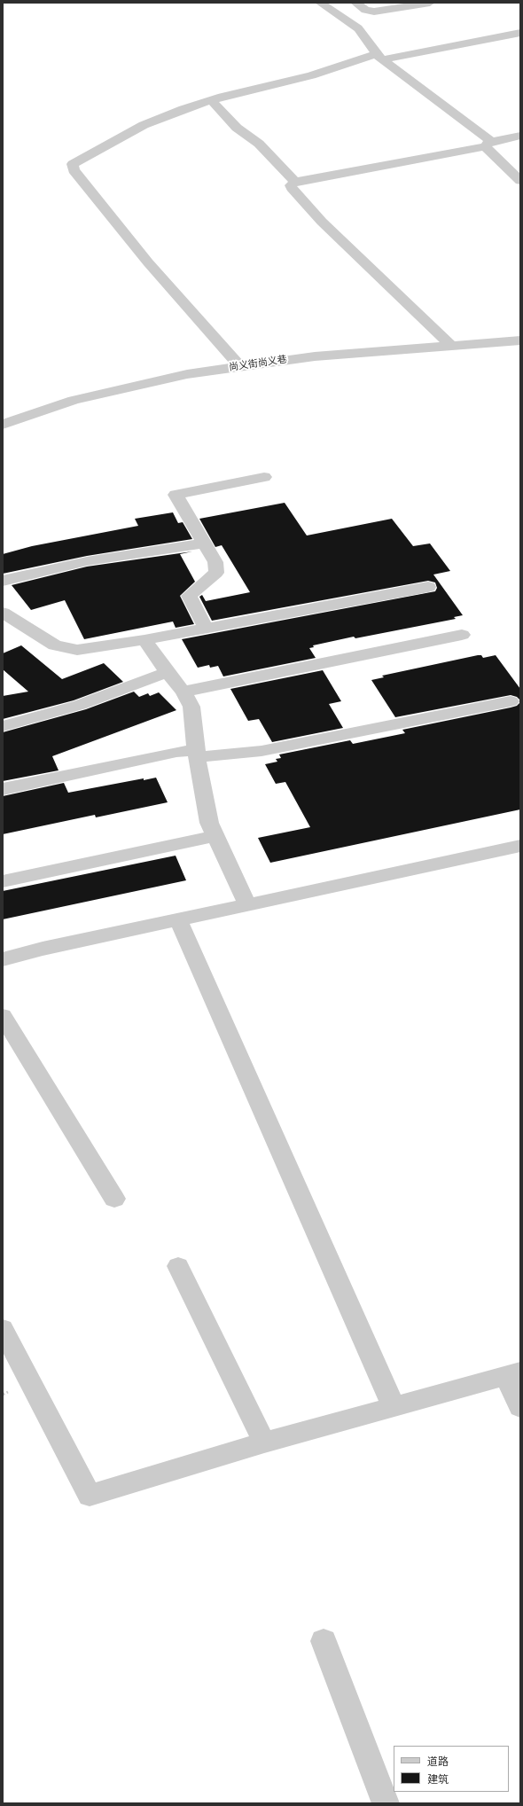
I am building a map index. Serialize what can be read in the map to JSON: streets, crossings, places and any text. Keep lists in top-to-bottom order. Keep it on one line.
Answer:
{"streets":{"street":["尚义街尚义巷"]},"legend":["道路","建筑"]}
